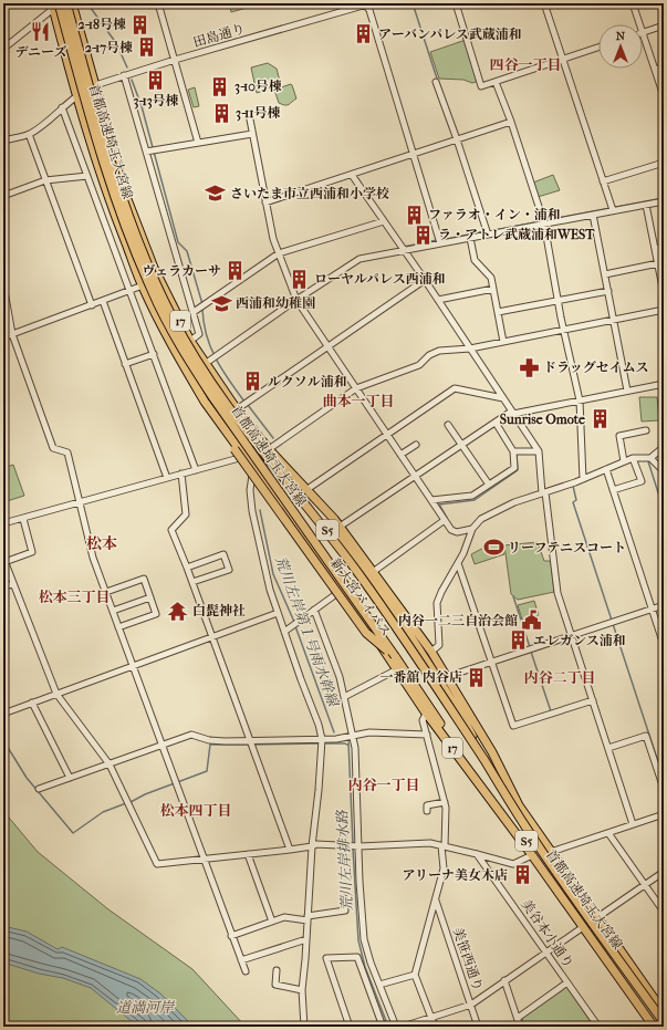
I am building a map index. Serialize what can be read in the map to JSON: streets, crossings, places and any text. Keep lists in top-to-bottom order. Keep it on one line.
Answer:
{"streets":{"highway":["首都高速埼玉大宮線","17","S5","新大宮バイパス"],"street":["田島通り","美谷本小通り","美笹西通り"]},"crossings":[["田島通り","新大宮バイパス"],["首都高速埼玉大宮線","17"],["首都高速埼玉大宮線","S5"],["首都高速埼玉大宮線","新大宮バイパス"],["17","新大宮バイパス"],["S5","新大宮バイパス"]],"districts":["四谷一丁目","曲本一丁目","松本","松本三丁目","内谷二丁目","内谷一丁目","松本四丁目"],"water":["荒川左岸第１号雨水幹線","荒川左岸排水路","道満河岸"],"places":{"building":["2-18号棟","アーバンパレス武蔵浦和","2-17号棟","3-13号棟","3-10号棟","3-11号棟","ファラオ・イン・浦和","ラ・アトレ武蔵浦和WEST","ヴェラカーサ","ローヤルパレス西浦和","ルクソル浦和","Sunrise Omote","エレガンス浦和","一番舘 内谷店","アリーナ美女木店"],"restaurant":["デニーズ"],"school or university":["さいたま市立西浦和小学校","西浦和幼稚園"],"pharmacy":["ドラッグセイムス"],"sports":["リーフテニスコート"],"temple":["白髭神社"],"public building":["内谷一二三自治会館"]},"north":"top"}
